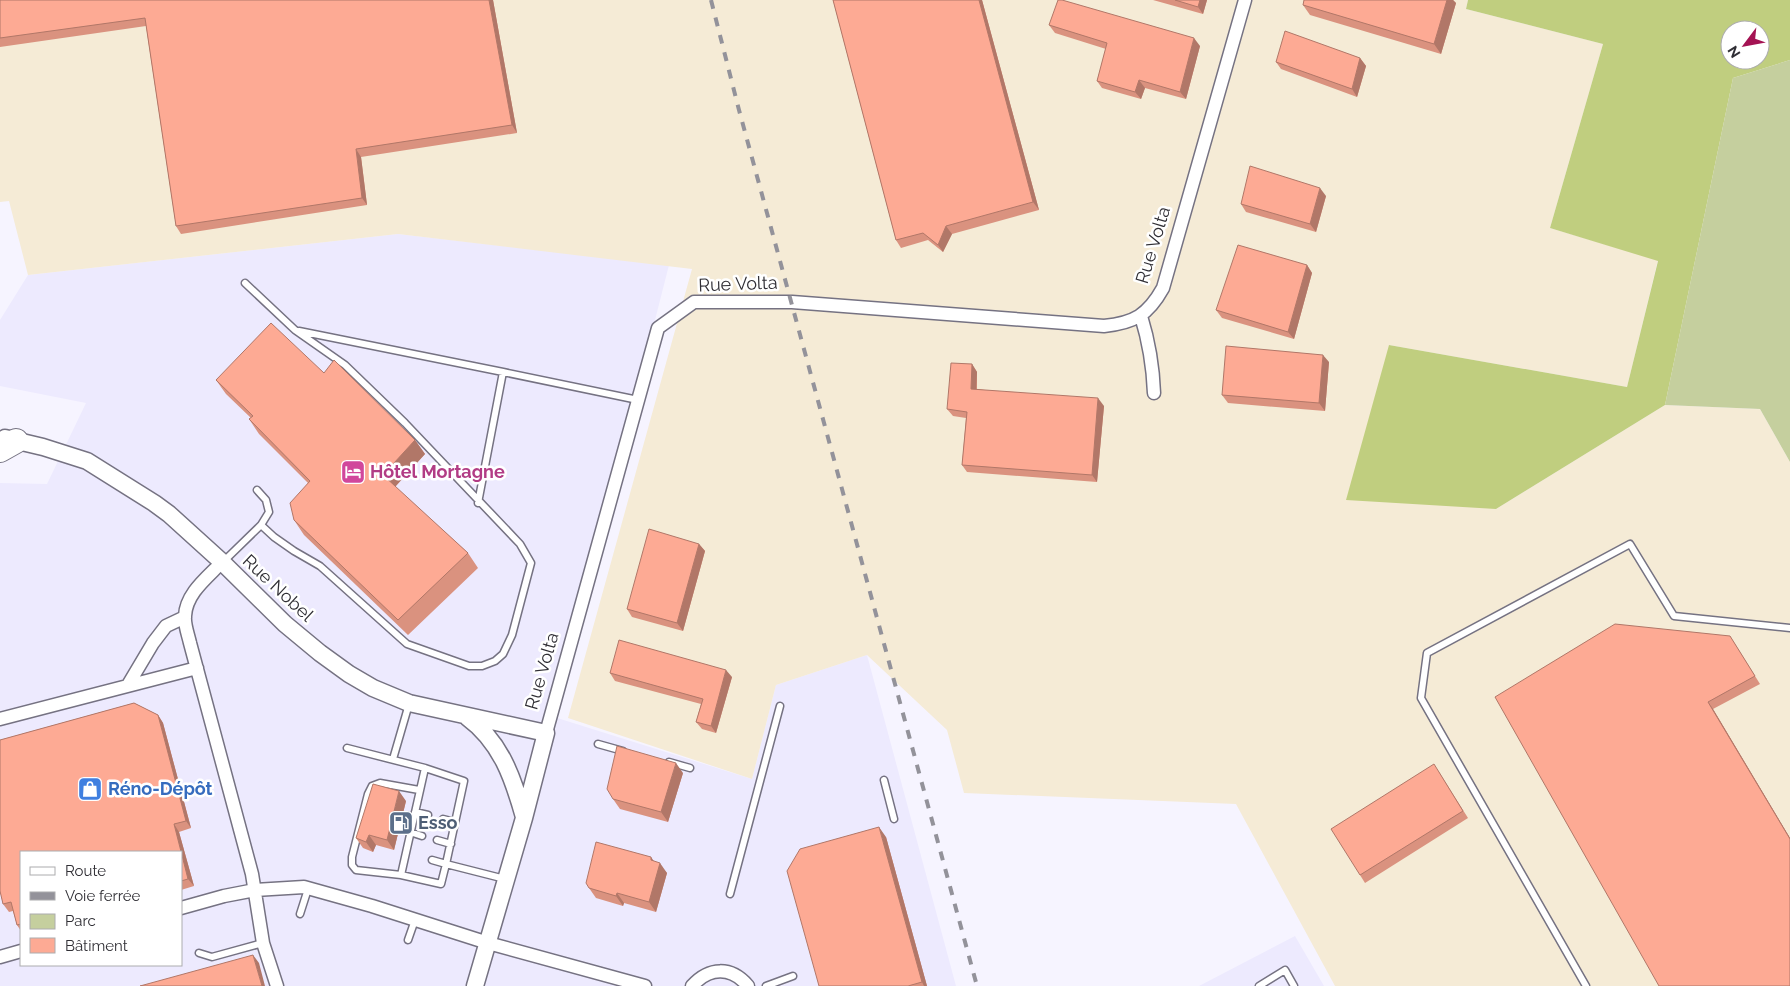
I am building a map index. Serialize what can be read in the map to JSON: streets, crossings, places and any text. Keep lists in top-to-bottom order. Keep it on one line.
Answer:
{"streets":{"street":["Rue Volta","Rue Nobel"]},"crossings":[["Rue Volta","Rue Nobel"]],"places":{"hotel":["Hôtel Mortagne"],"shop":["Réno-Dépôt"],"fuel station":["Esso"]},"legend":["Route","Voie ferrée","Parc","Bâtiment"],"north":"bottom left"}
